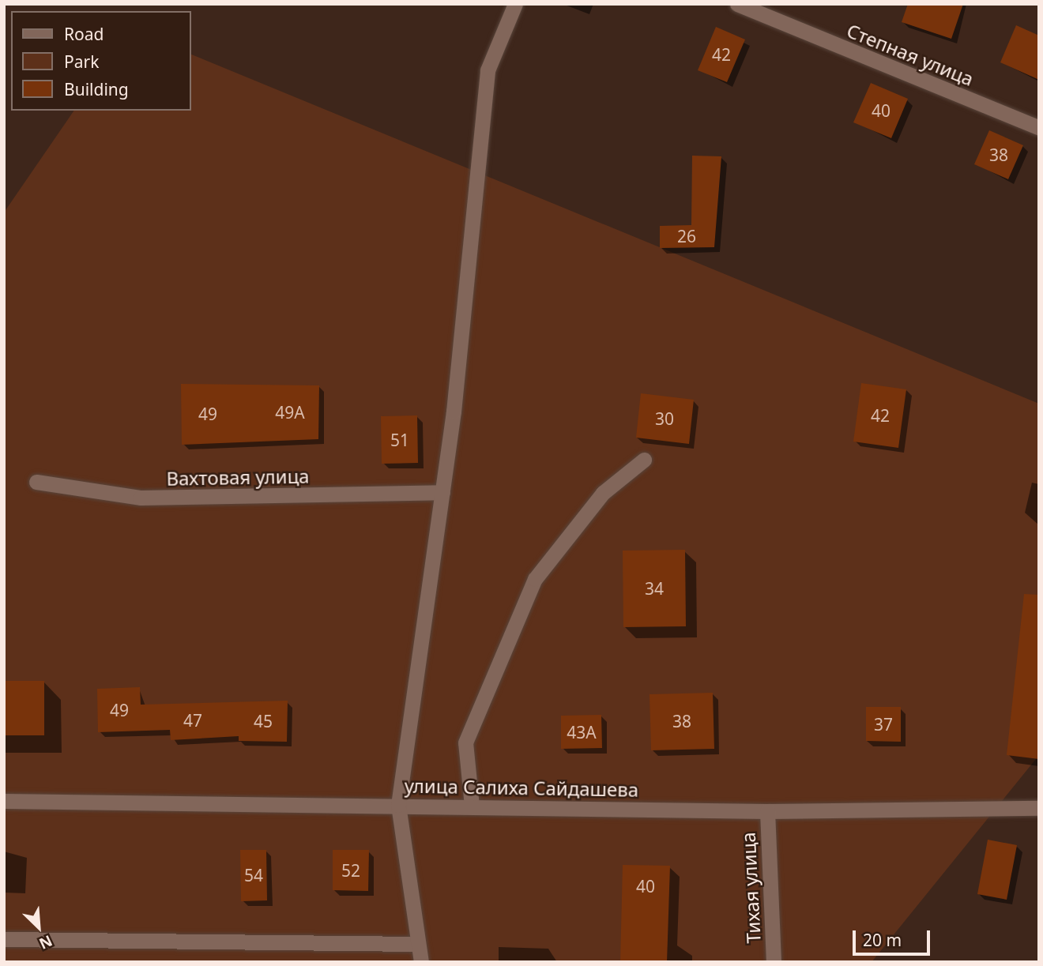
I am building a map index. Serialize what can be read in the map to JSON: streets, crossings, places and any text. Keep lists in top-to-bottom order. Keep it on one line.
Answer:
{"streets":{"street":["Степная улица","Вахтовая улица","улица Салиха Сайдашева","Тихая улица"]},"crossings":[["улица Салиха Сайдашева","Тихая улица"]],"house_numbers":["42","40","38","26","49А","49","42","30","51","34","49","47","45","38","37","43А","52","54","40"],"legend":["Road","Park","Building"],"scale_bar":"20 m","north":"bottom right"}
